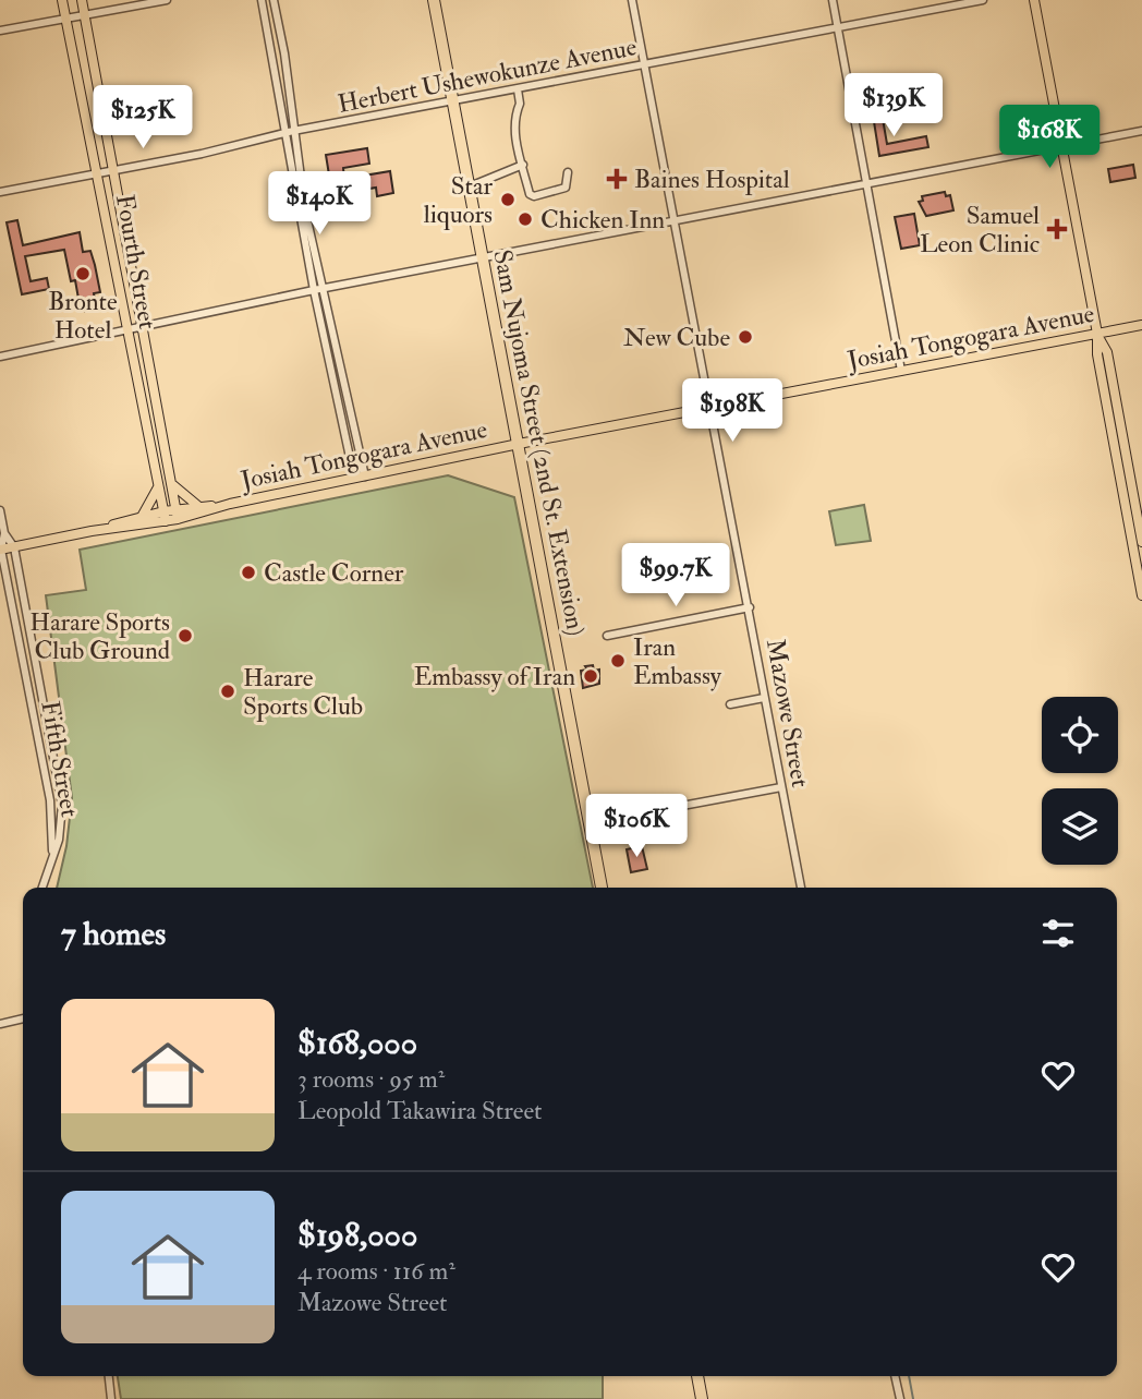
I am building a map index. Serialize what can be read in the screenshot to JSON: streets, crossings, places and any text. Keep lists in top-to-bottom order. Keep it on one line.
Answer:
{"streets":{"highway":["Sam Nujoma Street (2nd St. Extension)"],"main road":["Fourth Street","Josiah Tongogara Avenue"],"street":["Herbert Ushewokunze Avenue","Mazowe Street","Fifth Street"]},"crossings":[["Herbert Ushewokunze Avenue","Fourth Street"],["Herbert Ushewokunze Avenue","Sam Nujoma Street (2nd St. Extension)"],["Herbert Ushewokunze Avenue","Mazowe Street"],["Josiah Tongogara Avenue","Sam Nujoma Street (2nd St. Extension)"],["Josiah Tongogara Avenue","Mazowe Street"]],"places":{"health":["Baines Hospital","Samuel Leon Clinic"],"other":["Star liquors","Chicken Inn","Bronte Hotel","New Cube","Castle Corner","Harare Sports Club Ground","Iran Embassy","Embassy of Iran","Harare Sports Club"]},"page":{"price":["$139K","$125K","$168K","$140K","$198K","$99.7K","$106K"],"heading":"7 homes","list":[{"name":"$168,000","note":"3 rooms · 95 m² · Leopold Takawira Street"},{"name":"$198,000","note":"4 rooms · 116 m² · Mazowe Street"}]}}
